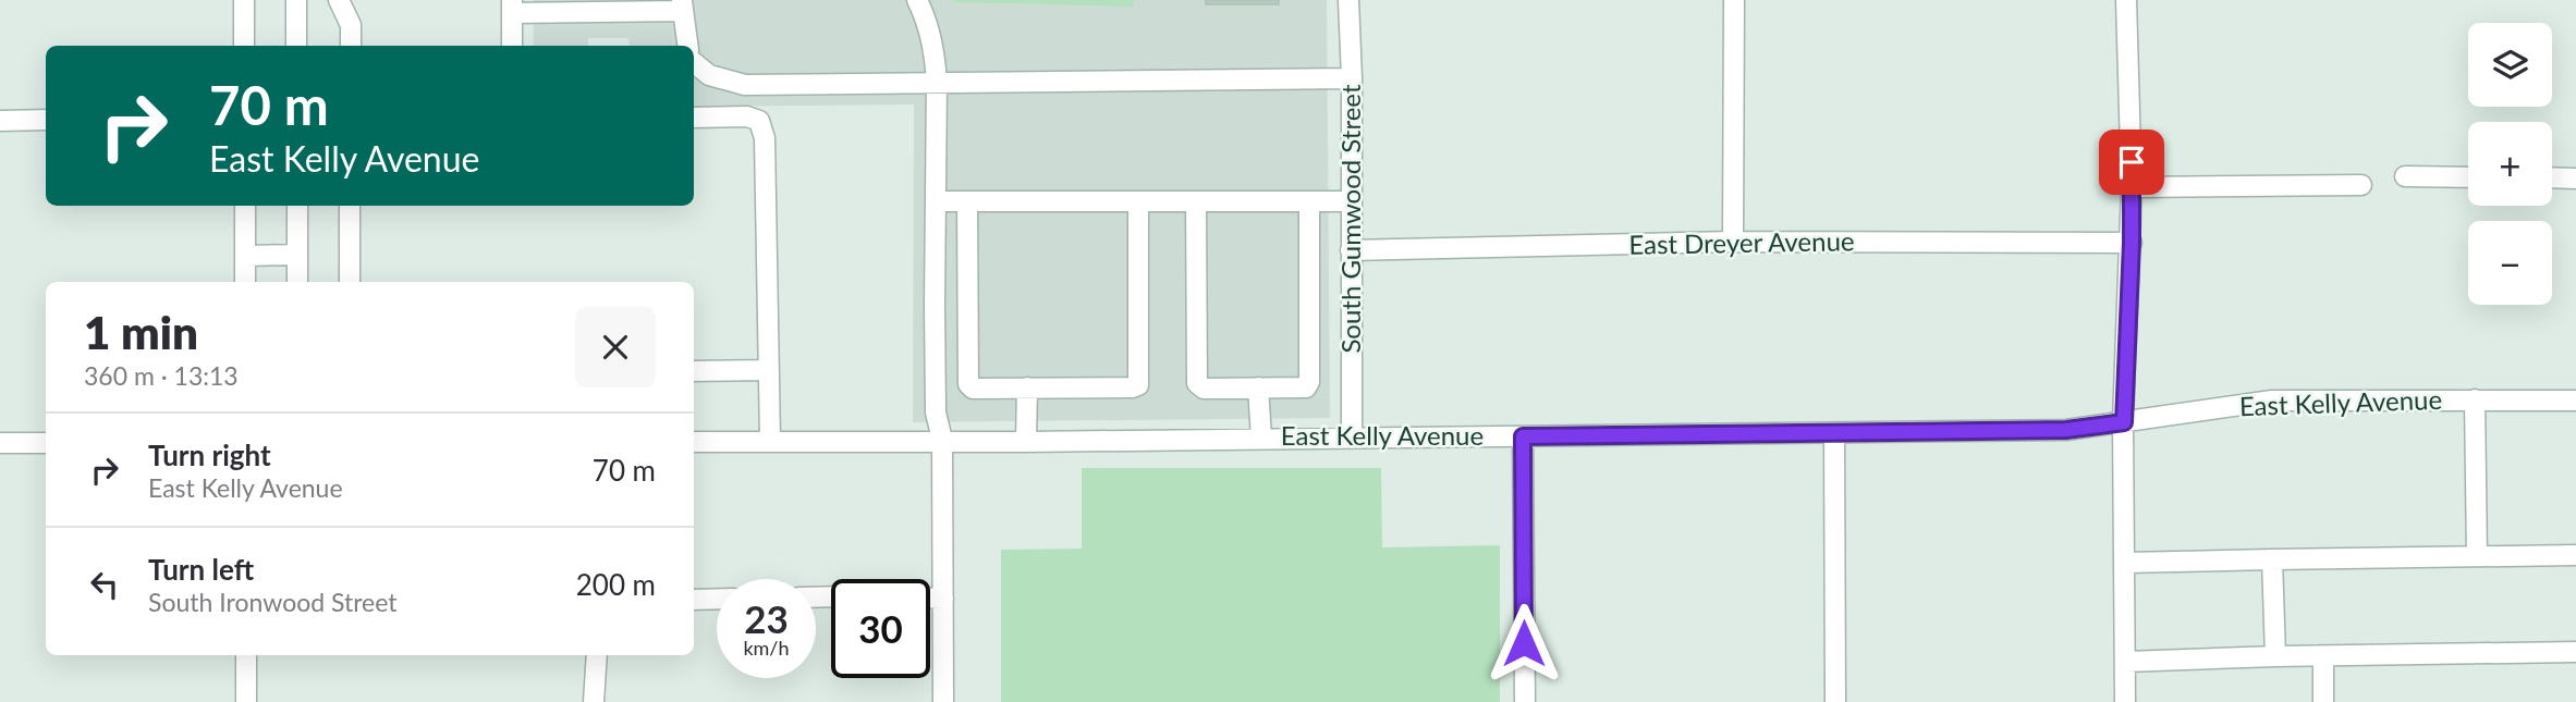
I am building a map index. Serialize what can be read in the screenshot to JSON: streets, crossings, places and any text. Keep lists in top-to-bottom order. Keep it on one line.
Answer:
{"streets":{"street":["South Gumwood Street","East Dreyer Avenue","East Kelly Avenue"]},"crossings":[["South Gumwood Street","East Dreyer Avenue"],["South Gumwood Street","East Kelly Avenue"]],"page":{"map_buttons":["+","−"],"turn":["70 m","East Kelly Avenue"],"heading":["1 min","360 m · 13:13"],"list":[{"name":"Turn right","note":"East Kelly Avenue","value":"70 m"},{"name":"Turn left","note":"South Ironwood Street","value":"200 m"}],"speed":"23 km/h","limit":"30"}}
